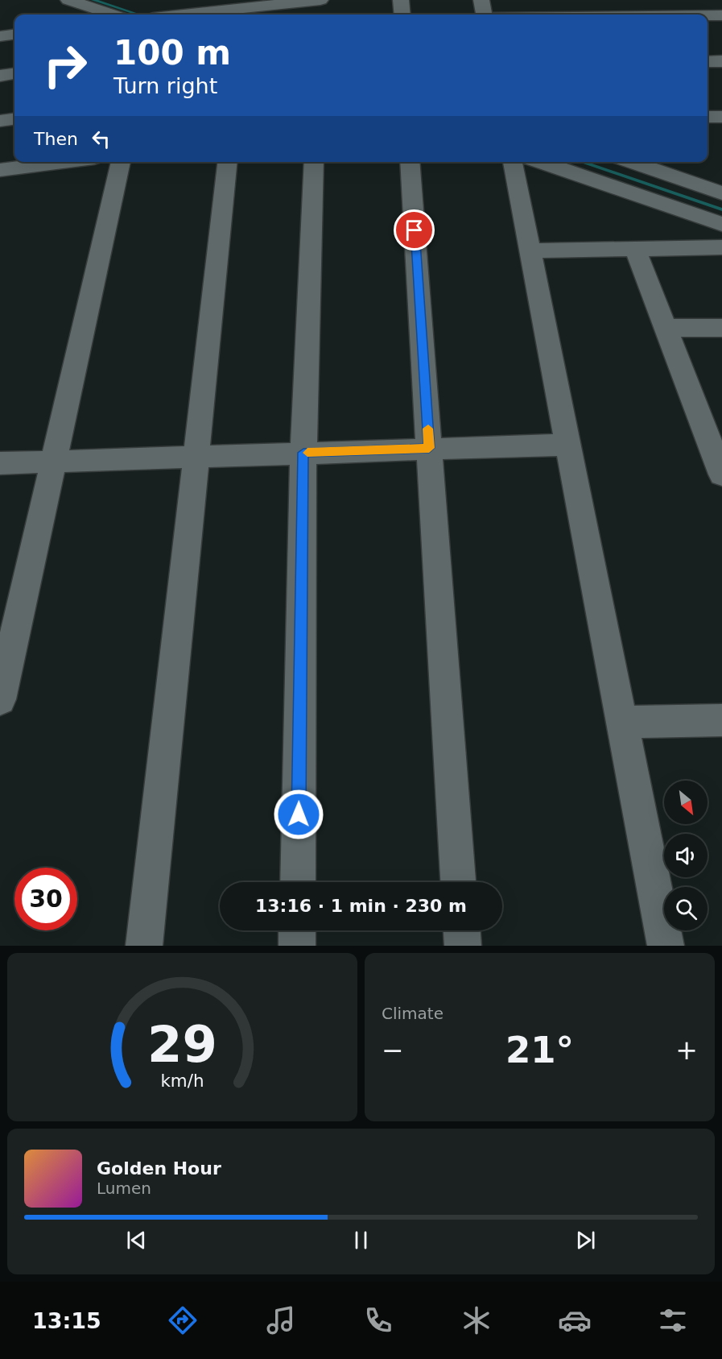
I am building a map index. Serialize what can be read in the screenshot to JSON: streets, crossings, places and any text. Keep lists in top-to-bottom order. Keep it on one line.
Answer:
{"north":"bottom right","page":{"turn":["100 m","Turn right"],"then":"Then","limit":"30","trip":"13:16 · 1 min · 230 m","tile":"Climate","heat":["−","21°","+"],"song":["Golden Hour","Lumen"],"tabs":"13:15","gauge":["29","km/h"]}}
